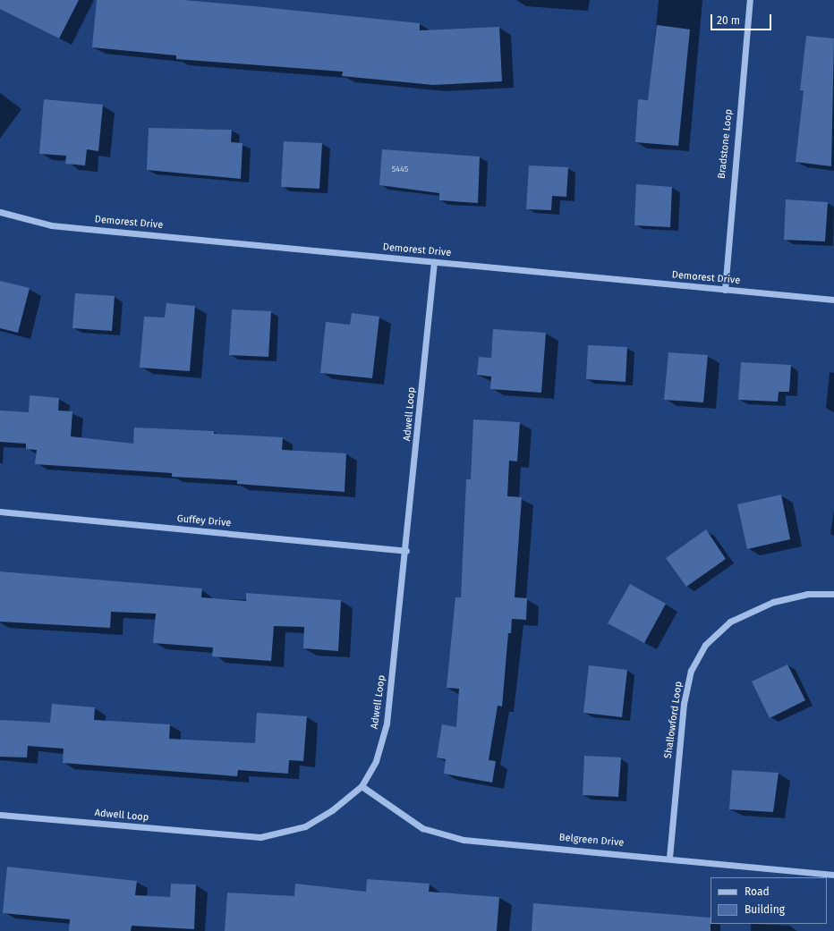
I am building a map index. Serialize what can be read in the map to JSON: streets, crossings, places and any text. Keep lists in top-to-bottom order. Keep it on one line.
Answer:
{"streets":{"street":["Bradstone Loop","Demorest Drive","Adwell Loop","Guffey Drive","Shallowford Loop","Belgreen Drive"]},"crossings":[["Bradstone Loop","Demorest Drive"],["Demorest Drive","Adwell Loop"],["Adwell Loop","Guffey Drive"],["Adwell Loop","Belgreen Drive"],["Shallowford Loop","Belgreen Drive"]],"house_numbers":["5445"],"legend":["Road","Building"],"scale_bar":"20 m"}
